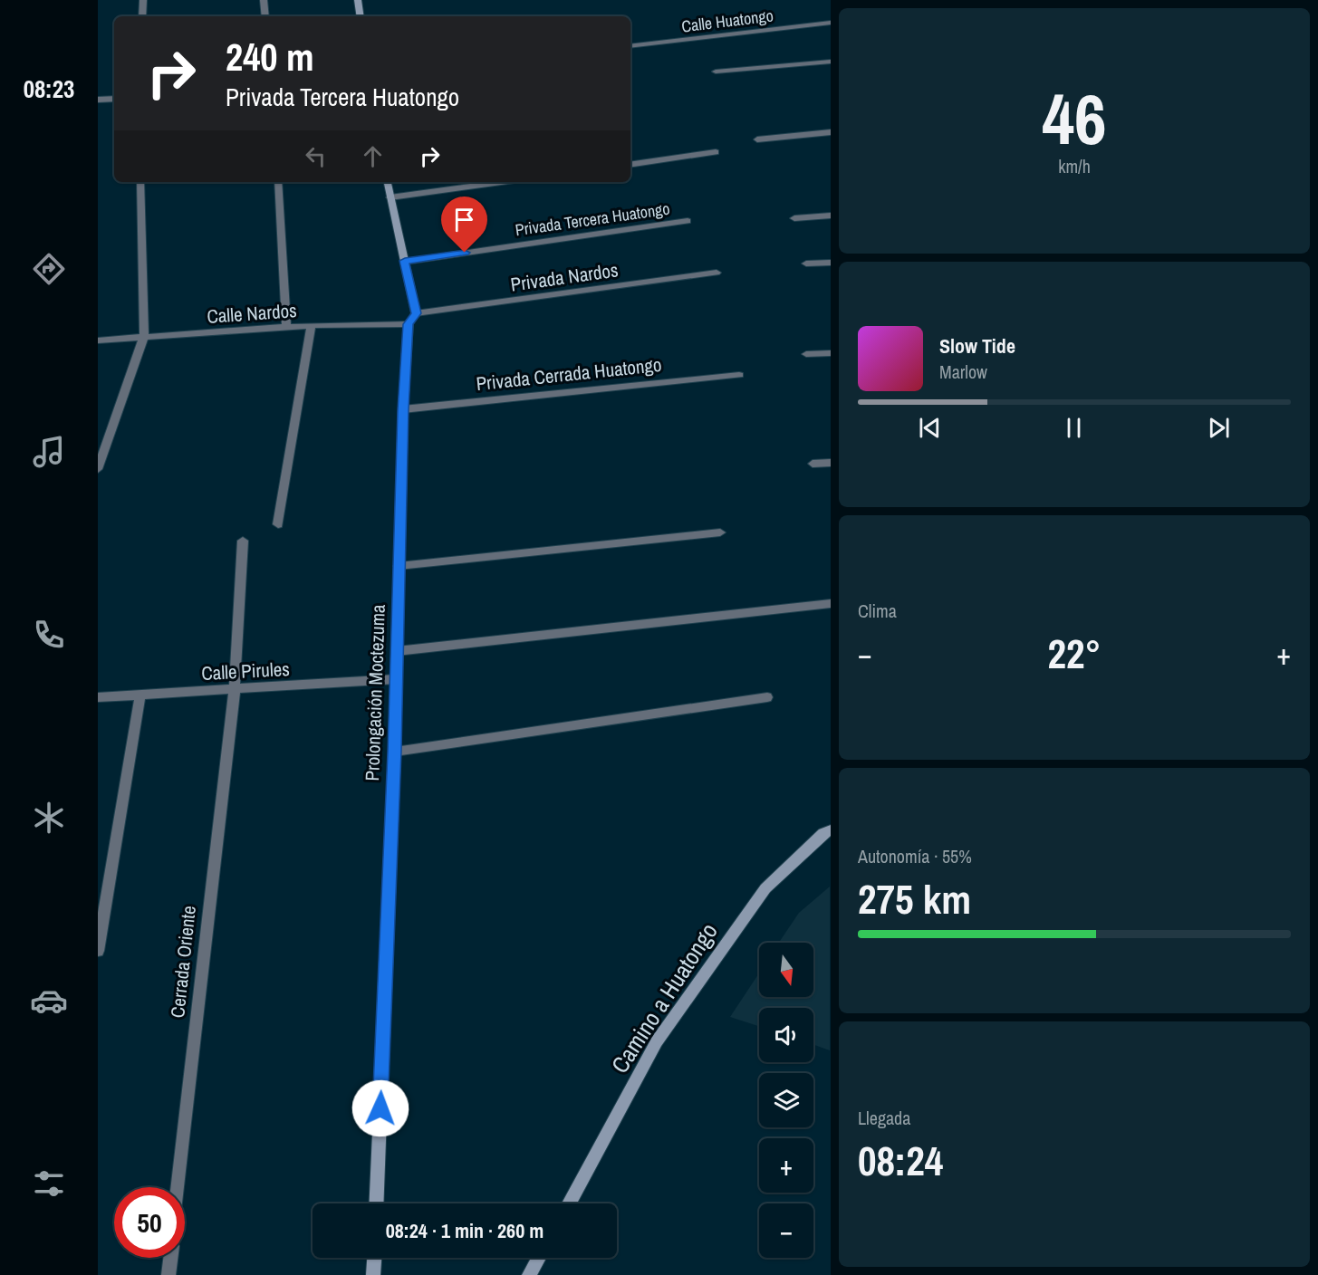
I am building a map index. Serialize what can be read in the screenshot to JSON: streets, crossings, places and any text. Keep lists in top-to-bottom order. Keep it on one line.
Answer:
{"streets":{"main road":["Prolongación Moctezuma","Camino a Huatongo"],"street":["Calle Huatongo","Privada Tercera Huatongo","Privada Nardos","Calle Nardos","Privada Cerrada Huatongo","Calle Pirules","Cerrada Oriente"]},"crossings":[["Calle Nardos","Prolongación Moctezuma"],["Privada Cerrada Huatongo","Prolongación Moctezuma"],["Calle Pirules","Prolongación Moctezuma"],["Calle Pirules","Cerrada Oriente"]],"north":"bottom","page":{"tabs":"08:23","tile":[["46","km/h"],"Clima",["Autonomía · 55%","275 km"],["Llegada","08:24"]],"turn":["240 m","Privada Tercera Huatongo"],"song":["Slow Tide","Marlow"],"heat":["−","22°","+"],"map_buttons":["+","−"],"limit":"50","trip":"08:24 · 1 min · 260 m"}}
